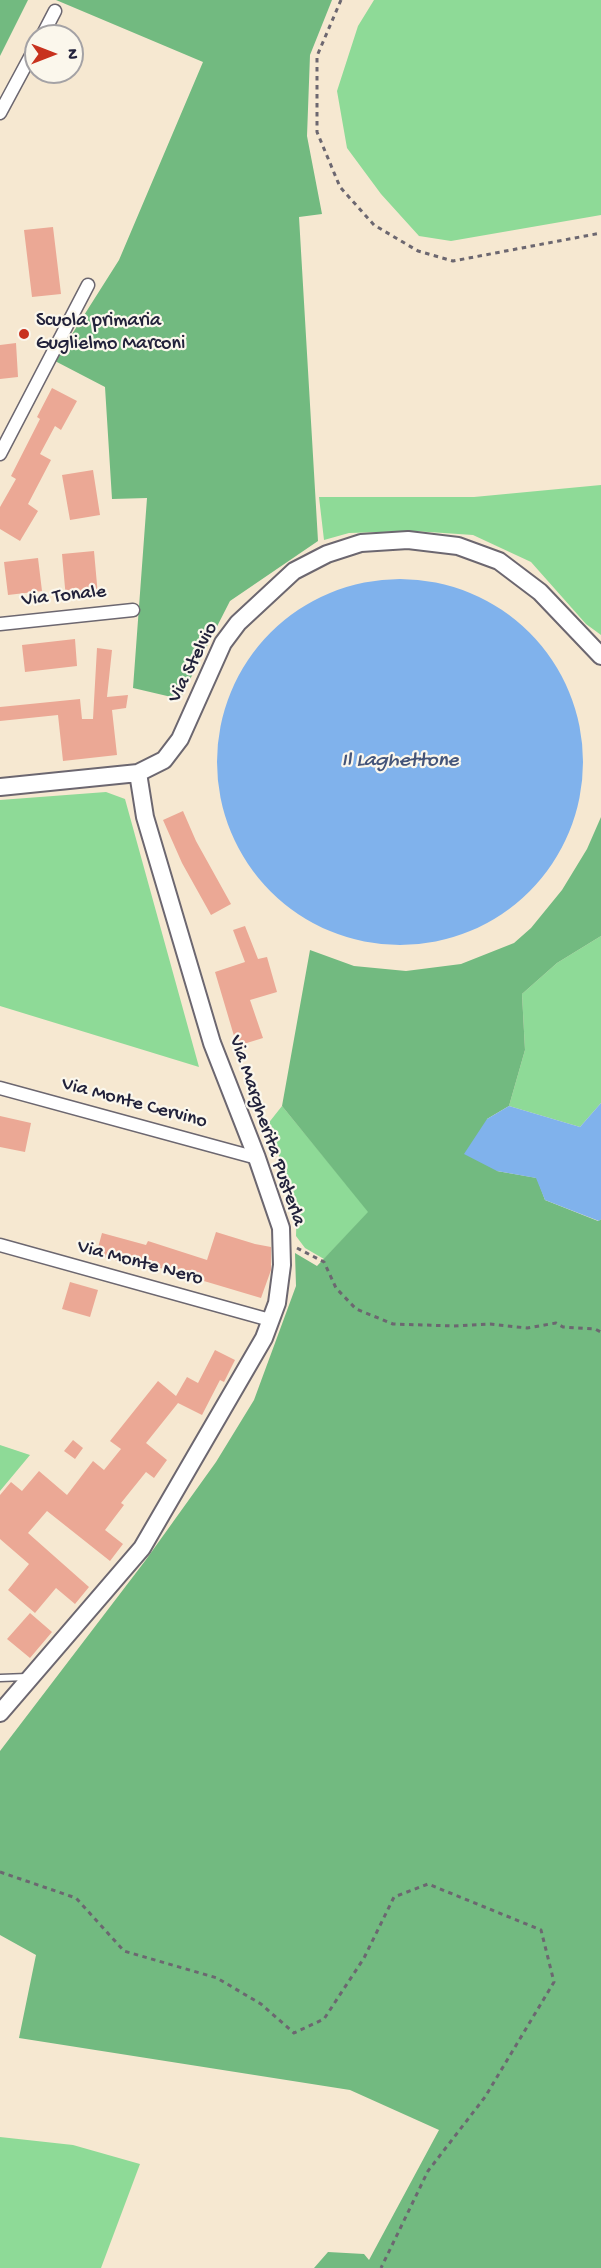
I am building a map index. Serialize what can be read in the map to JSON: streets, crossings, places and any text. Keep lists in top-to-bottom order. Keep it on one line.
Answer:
{"streets":{"street":["Via Tonale","Via Stelvio","Via Monte Cervino","Via Margherita Pusterla","Via Monte Nero"]},"crossings":[["Via Stelvio","Via Margherita Pusterla"],["Via Monte Cervino","Via Margherita Pusterla"],["Via Margherita Pusterla","Via Monte Nero"]],"water":["Il Laghettone"],"places":["Scuola primaria Guglielmo Marconi"],"north":"right"}
